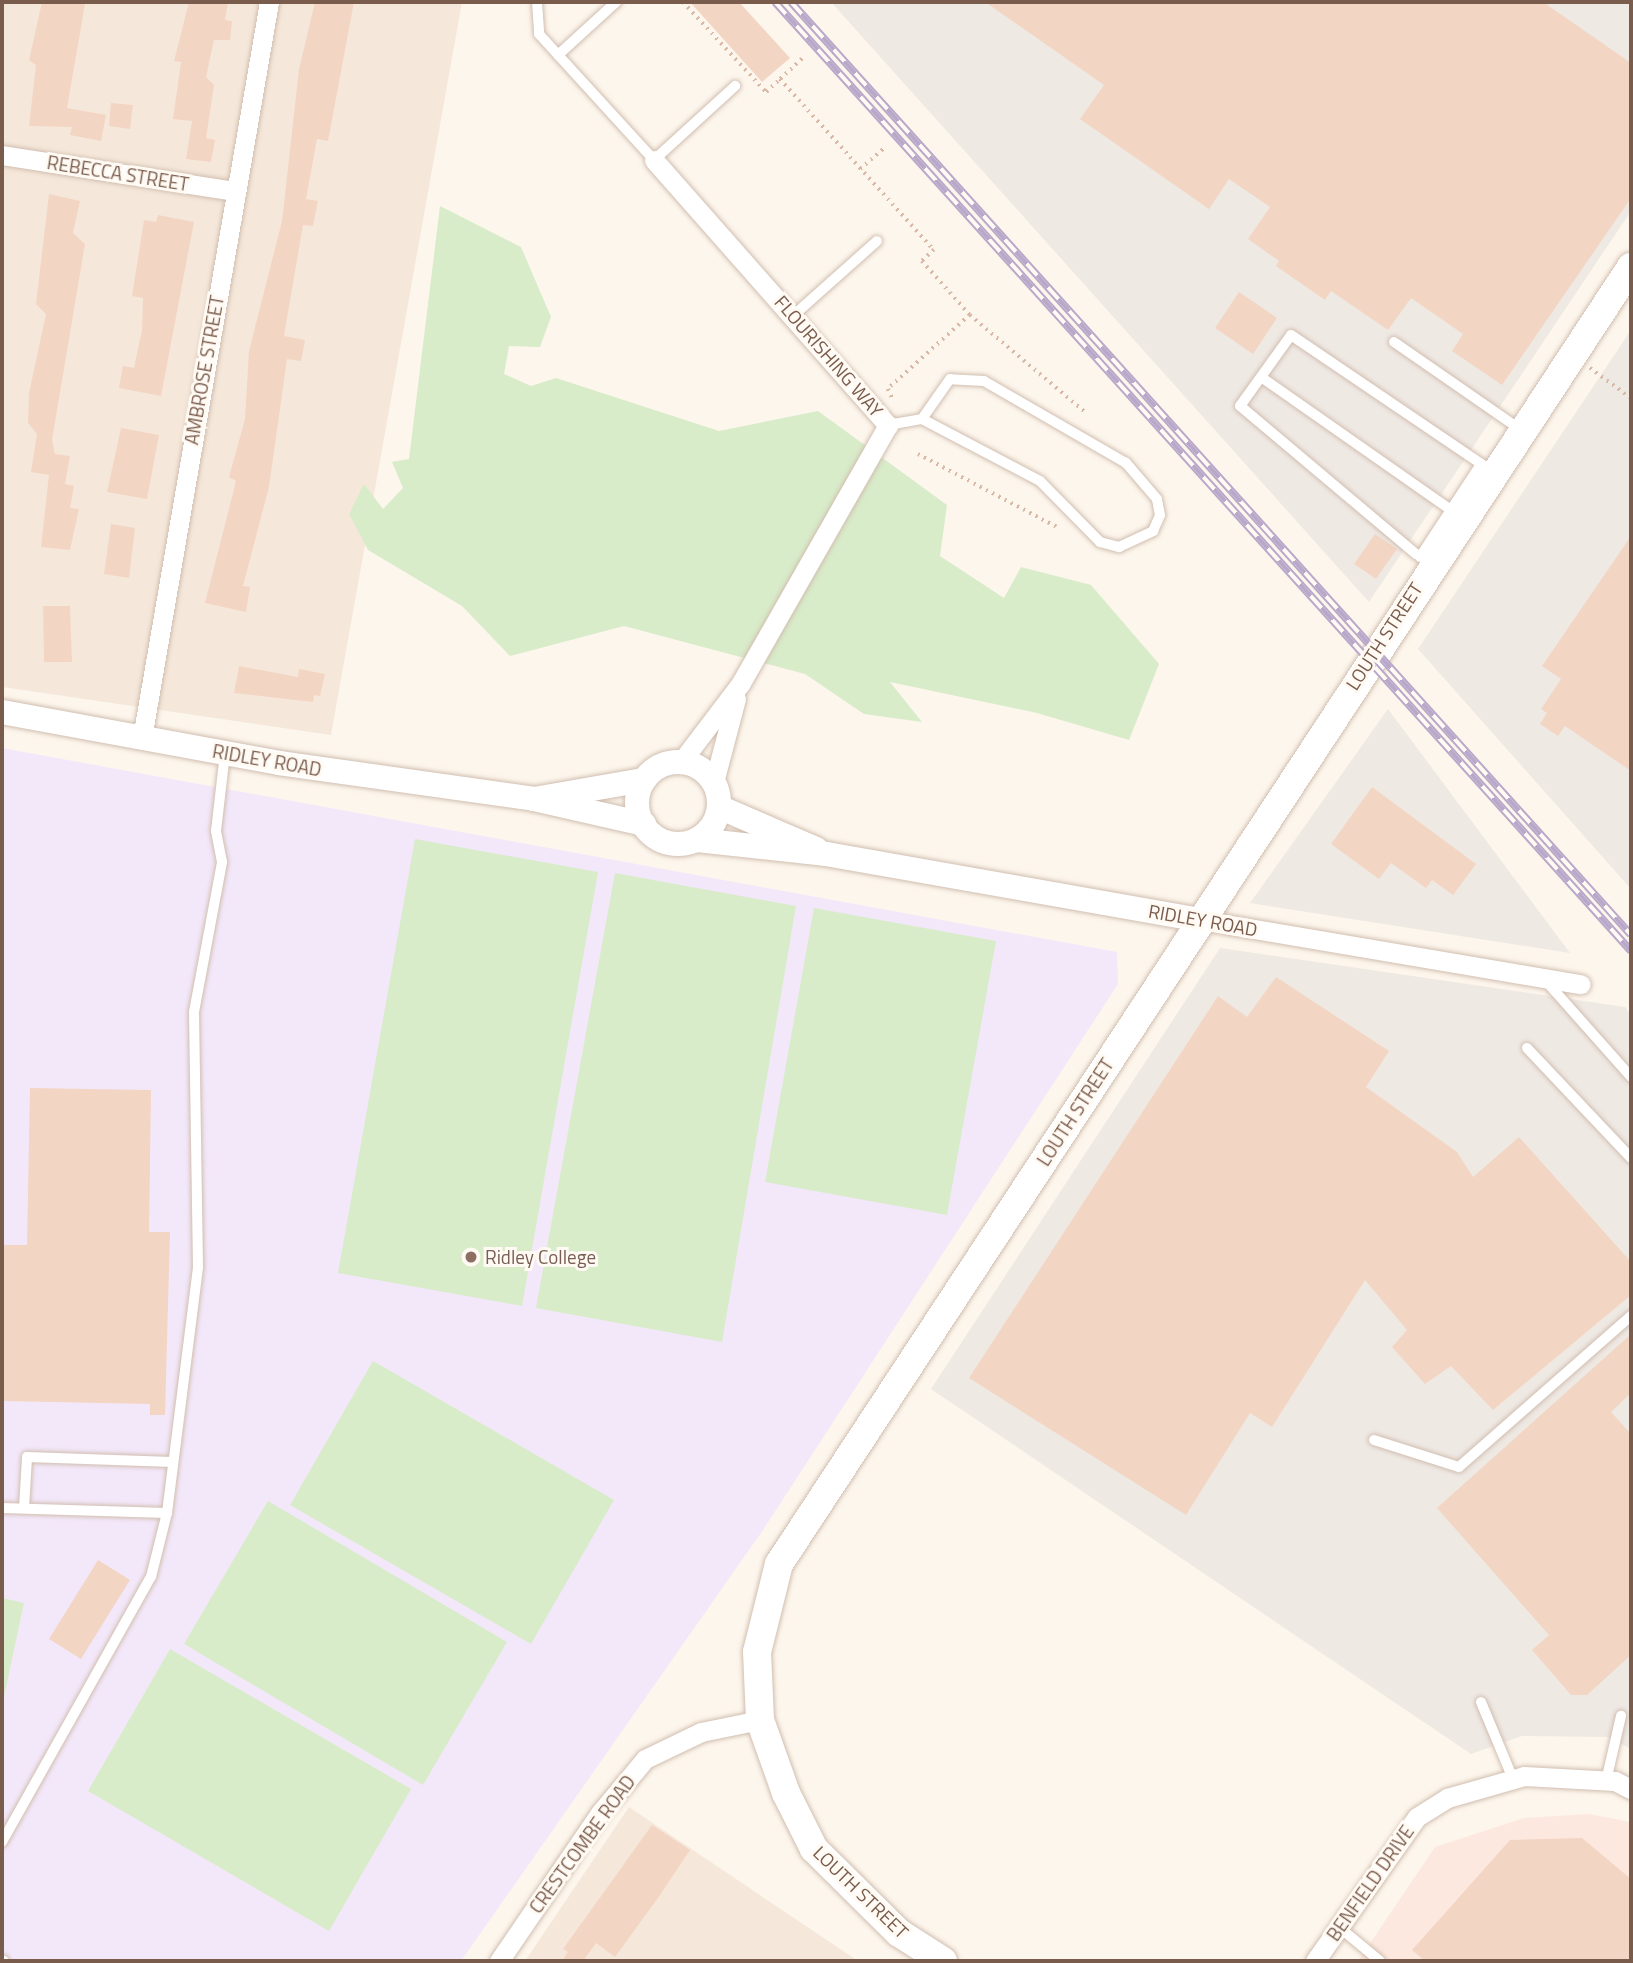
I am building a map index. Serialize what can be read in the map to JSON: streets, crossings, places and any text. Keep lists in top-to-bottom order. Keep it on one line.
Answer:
{"streets":{"main road":["LOUTH STREET"],"street":["REBECCA STREET","FLOURISHING WAY","AMBROSE STREET","RIDLEY ROAD","CRESTCOMBE ROAD","BENFIELD DRIVE"]},"crossings":[["REBECCA STREET","AMBROSE STREET"],["FLOURISHING WAY","RIDLEY ROAD"],["AMBROSE STREET","RIDLEY ROAD"],["LOUTH STREET","RIDLEY ROAD"],["LOUTH STREET","CRESTCOMBE ROAD"]],"places":["Ridley College"]}
